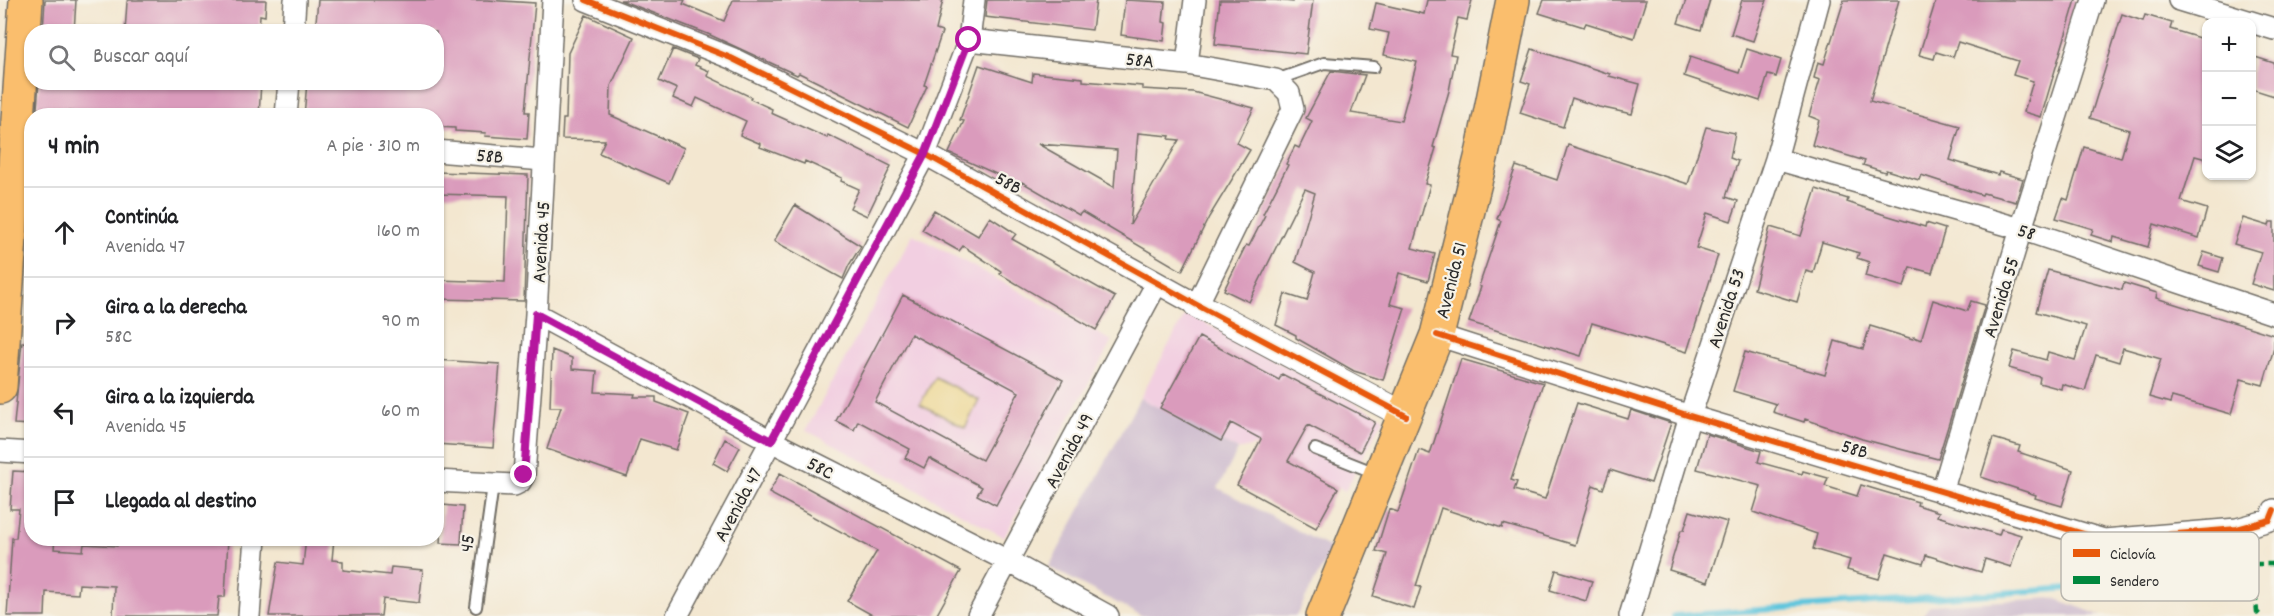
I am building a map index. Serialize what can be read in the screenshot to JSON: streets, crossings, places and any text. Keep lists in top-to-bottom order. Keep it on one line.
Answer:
{"streets":{"main road":["Avenida 51"],"street":["58A","58B","58","Avenida 45","Avenida 55","Avenida 53","Avenida 49","58C","Avenida 47"],"lane":["45"]},"crossings":[["58A","Avenida 47"],["58B","Avenida 45"],["58B","Avenida 51"],["58B","Avenida 55"],["58B","Avenida 53"],["58B","Avenida 49"],["58B","Avenida 47"],["58","Avenida 55"],["58","Avenida 53"],["Avenida 45","58C"],["Avenida 45","45"],["Avenida 49","58C"],["58C","Avenida 47"]],"legend":["Ciclovía","Sendero"],"page":{"map_buttons":["+","−"],"search":"Buscar aquí","heading":["4 min","A pie · 310 m"],"list":[["Continúa","Avenida 47","160 m"],["Gira a la derecha","58C","90 m"],["Gira a la izquierda","Avenida 45","60 m"],"Llegada al destino"]}}
